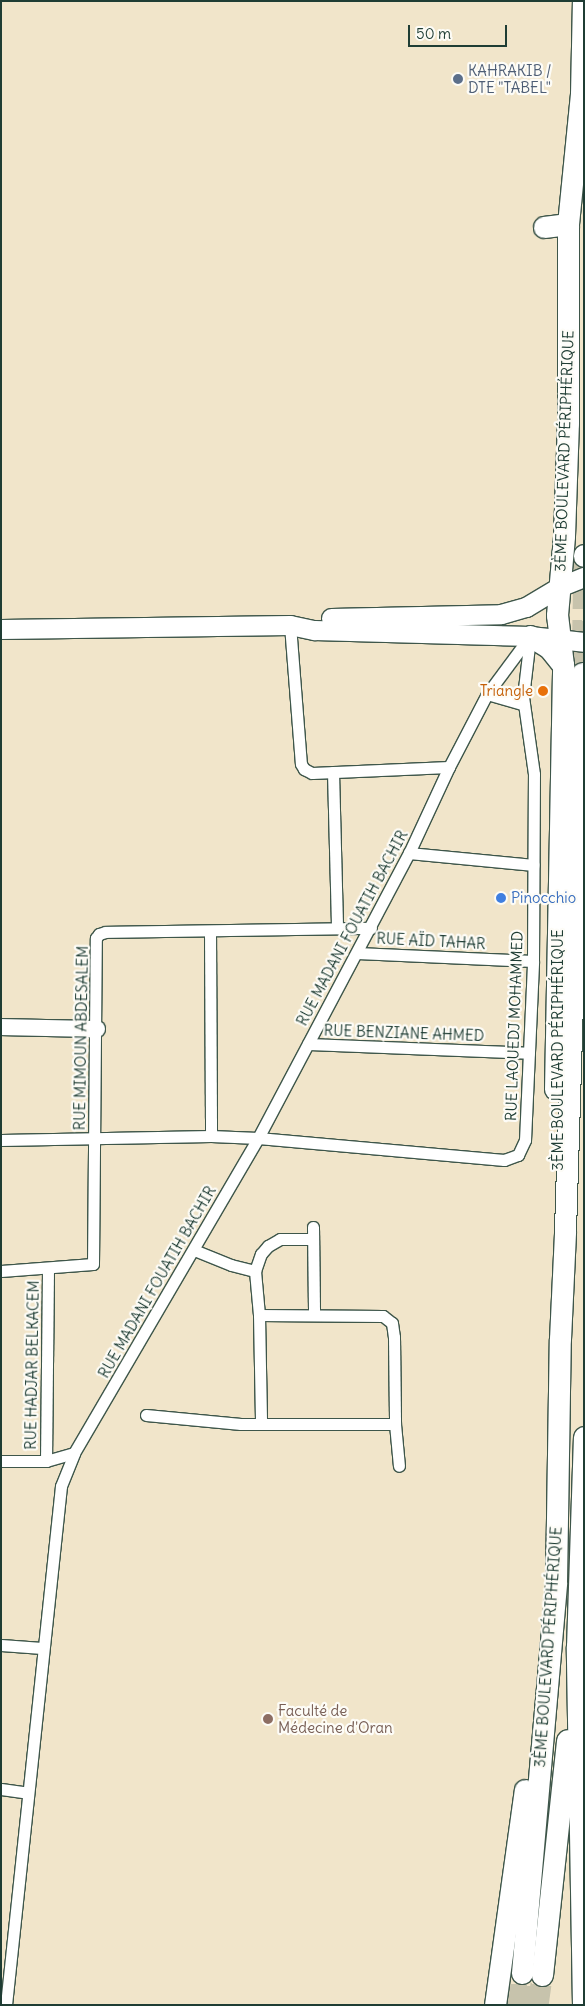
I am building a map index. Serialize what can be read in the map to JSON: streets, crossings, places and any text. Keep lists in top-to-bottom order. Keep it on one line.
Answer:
{"streets":{"highway":["3ÈME BOULEVARD PÉRIPHÉRIQUE"],"street":["RUE MADANI FOUATIH BACHIR","RUE AÏD TAHAR","RUE LAOUEDJ MOHAMMED","RUE BENZIANE AHMED","RUE MIMOUN ABDESALEM","RUE HADJAR BELKACEM"]},"crossings":[["RUE MADANI FOUATIH BACHIR","RUE AÏD TAHAR"],["RUE MADANI FOUATIH BACHIR","RUE LAOUEDJ MOHAMMED"],["RUE MADANI FOUATIH BACHIR","RUE BENZIANE AHMED"],["RUE MADANI FOUATIH BACHIR","RUE MIMOUN ABDESALEM"],["RUE AÏD TAHAR","RUE LAOUEDJ MOHAMMED"],["RUE LAOUEDJ MOHAMMED","RUE BENZIANE AHMED"],["RUE LAOUEDJ MOHAMMED","RUE MIMOUN ABDESALEM"],["RUE MIMOUN ABDESALEM","RUE HADJAR BELKACEM"]],"places":["KAHRAKIB / DTE \"TABEL\"","Triangle","Pinocchio","Faculté de Médecine d'Oran"],"scale_bar":"50 m"}
